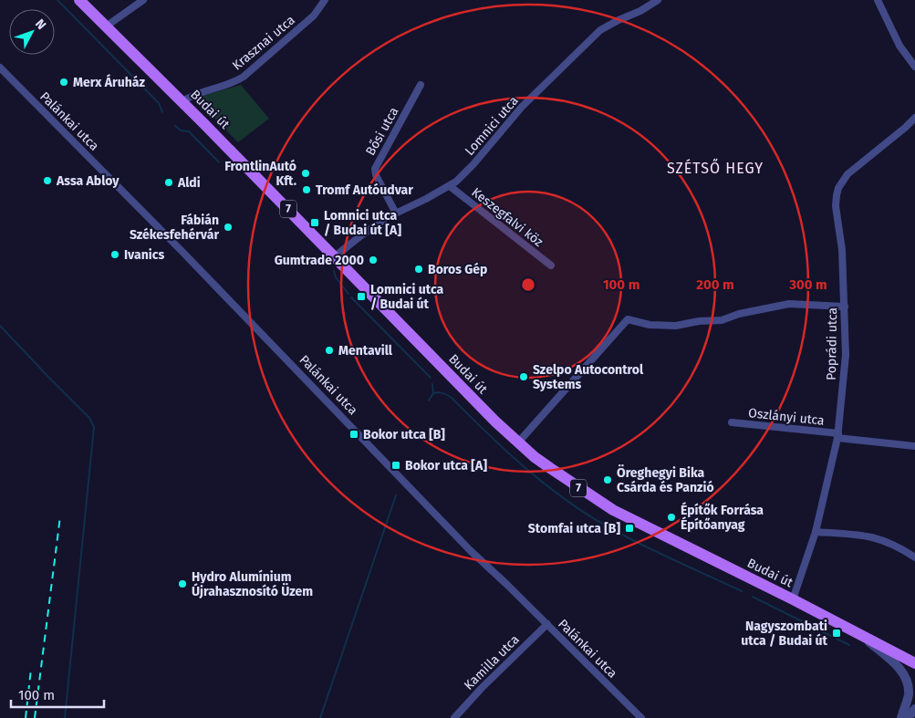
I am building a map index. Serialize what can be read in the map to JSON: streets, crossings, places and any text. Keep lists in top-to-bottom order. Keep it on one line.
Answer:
{"streets":{"main road":["Budai út","7"],"street":["Krasznai utca","Palánkai utca","Lomnici utca","Bősi utca","Keszegfalvi köz","Poprádi utca","Oszlányi utca","Kamilla utca"]},"crossings":[["Krasznai utca","Budai út"],["Budai út","Lomnici utca"],["Budai út","Poprádi utca"],["Palánkai utca","Kamilla utca"],["Lomnici utca","Bősi utca"],["Lomnici utca","Keszegfalvi köz"],["Poprádi utca","Oszlányi utca"]],"districts":["SZÉTSŐ HEGY"],"places":{"other":["Merx Áruház","FrontlinAutó Kft.","Assa Abloy","Aldi","Tromf Autóudvar","Fábián Székesfehérvár","Ivanics","Gumtrade 2000","Boros Gép","Mentavill","Szelpo Autocontrol Systems","Öreghegyi Bika Csárda és Panzió","Építők Forrása Építőanyag","Hydro Alumínium Újrahasznosító Üzem"],"transit":["Lomnici utca / Budai út [A]","Lomnici utca / Budai út","Bokor utca [B]","Bokor utca [A]","Stomfai utca [B]","Nagyszombati utca / Budai út"]},"scale_bar":"100 m","north":"top right","rings":["100 m","200 m","300 m"]}
